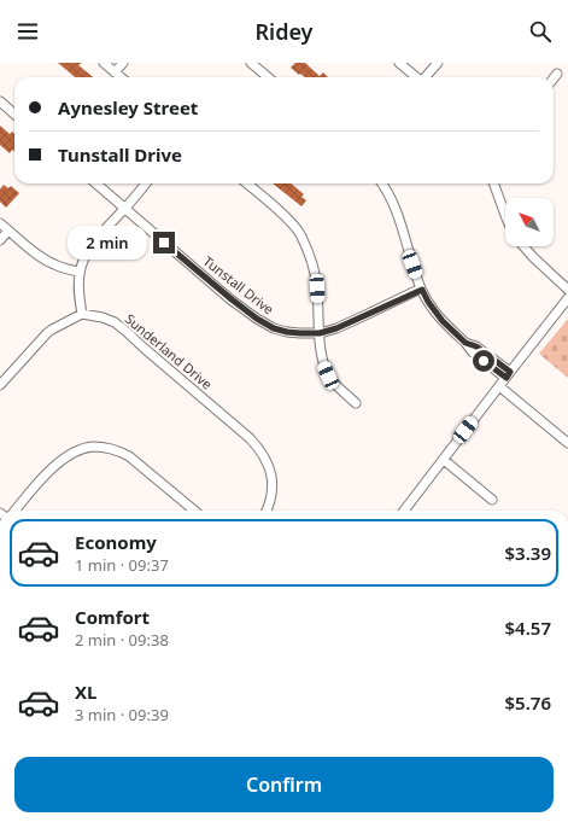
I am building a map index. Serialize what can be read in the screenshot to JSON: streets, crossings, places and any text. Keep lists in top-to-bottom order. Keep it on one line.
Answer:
{"streets":{"street":["Tunstall Drive","Sunderland Drive"]},"north":"top left","page":{"header":"Ridey","banner":["Aynesley Street","Tunstall Drive"],"bubble":"2 min","list":[{"name":"Economy","note":"1 min · 09:37","value":"$3.39"},{"name":"Comfort","note":"2 min · 09:38","value":"$4.57"},{"name":"XL","note":"3 min · 09:39","value":"$5.76"}],"buttons":"Confirm"}}
